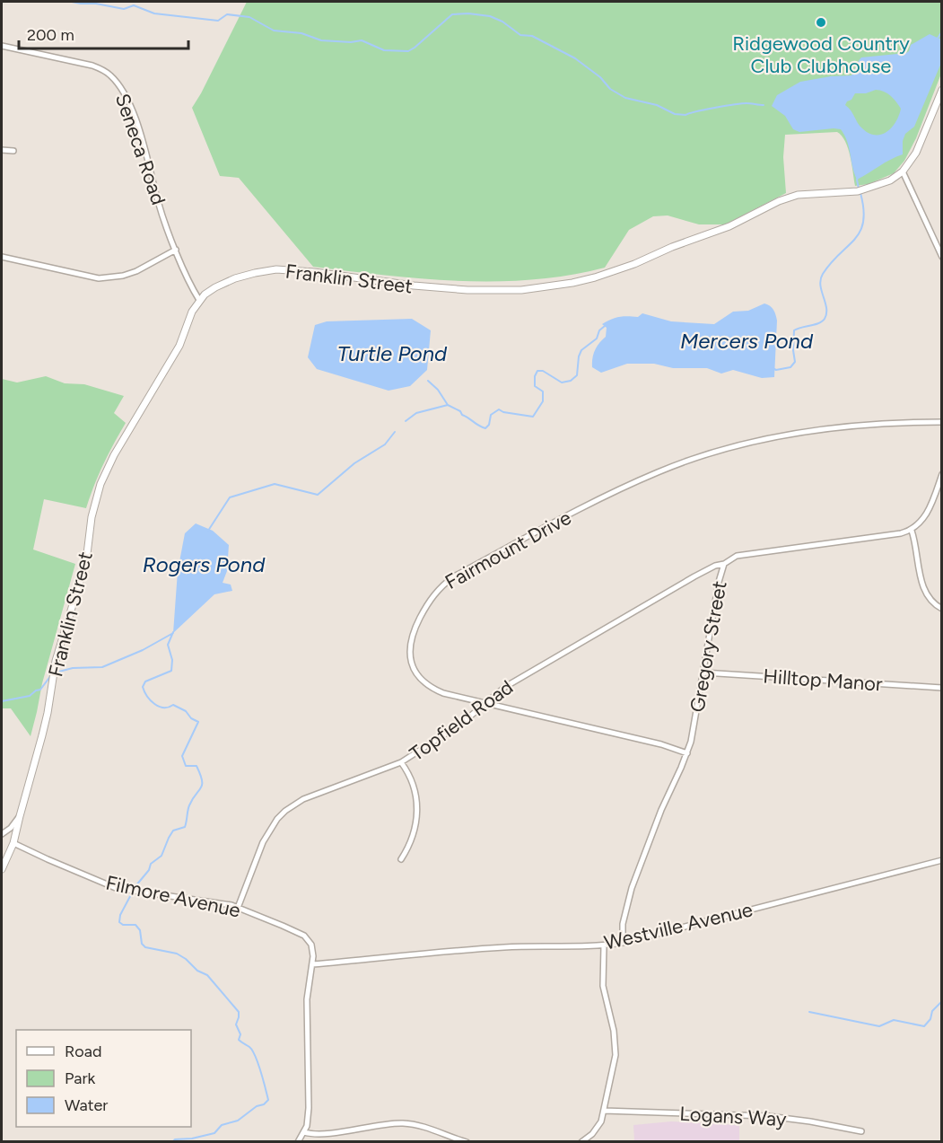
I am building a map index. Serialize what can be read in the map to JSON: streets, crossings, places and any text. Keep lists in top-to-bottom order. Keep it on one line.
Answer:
{"streets":{"main road":["Franklin Street"],"street":["Seneca Road","Fairmount Drive","Gregory Street","Hilltop Manor","Topfield Road","Filmore Avenue","Westville Avenue","Logans Way"]},"crossings":[["Seneca Road","Franklin Street"],["Franklin Street","Filmore Avenue"],["Fairmount Drive","Gregory Street"],["Fairmount Drive","Topfield Road"],["Gregory Street","Hilltop Manor"],["Gregory Street","Topfield Road"],["Gregory Street","Westville Avenue"],["Topfield Road","Filmore Avenue"],["Filmore Avenue","Westville Avenue"]],"water":["Mercers Pond","Turtle Pond","Rogers Pond"],"places":["Ridgewood Country Club Clubhouse"],"legend":["Road","Park","Water"],"scale_bar":"200 m"}
